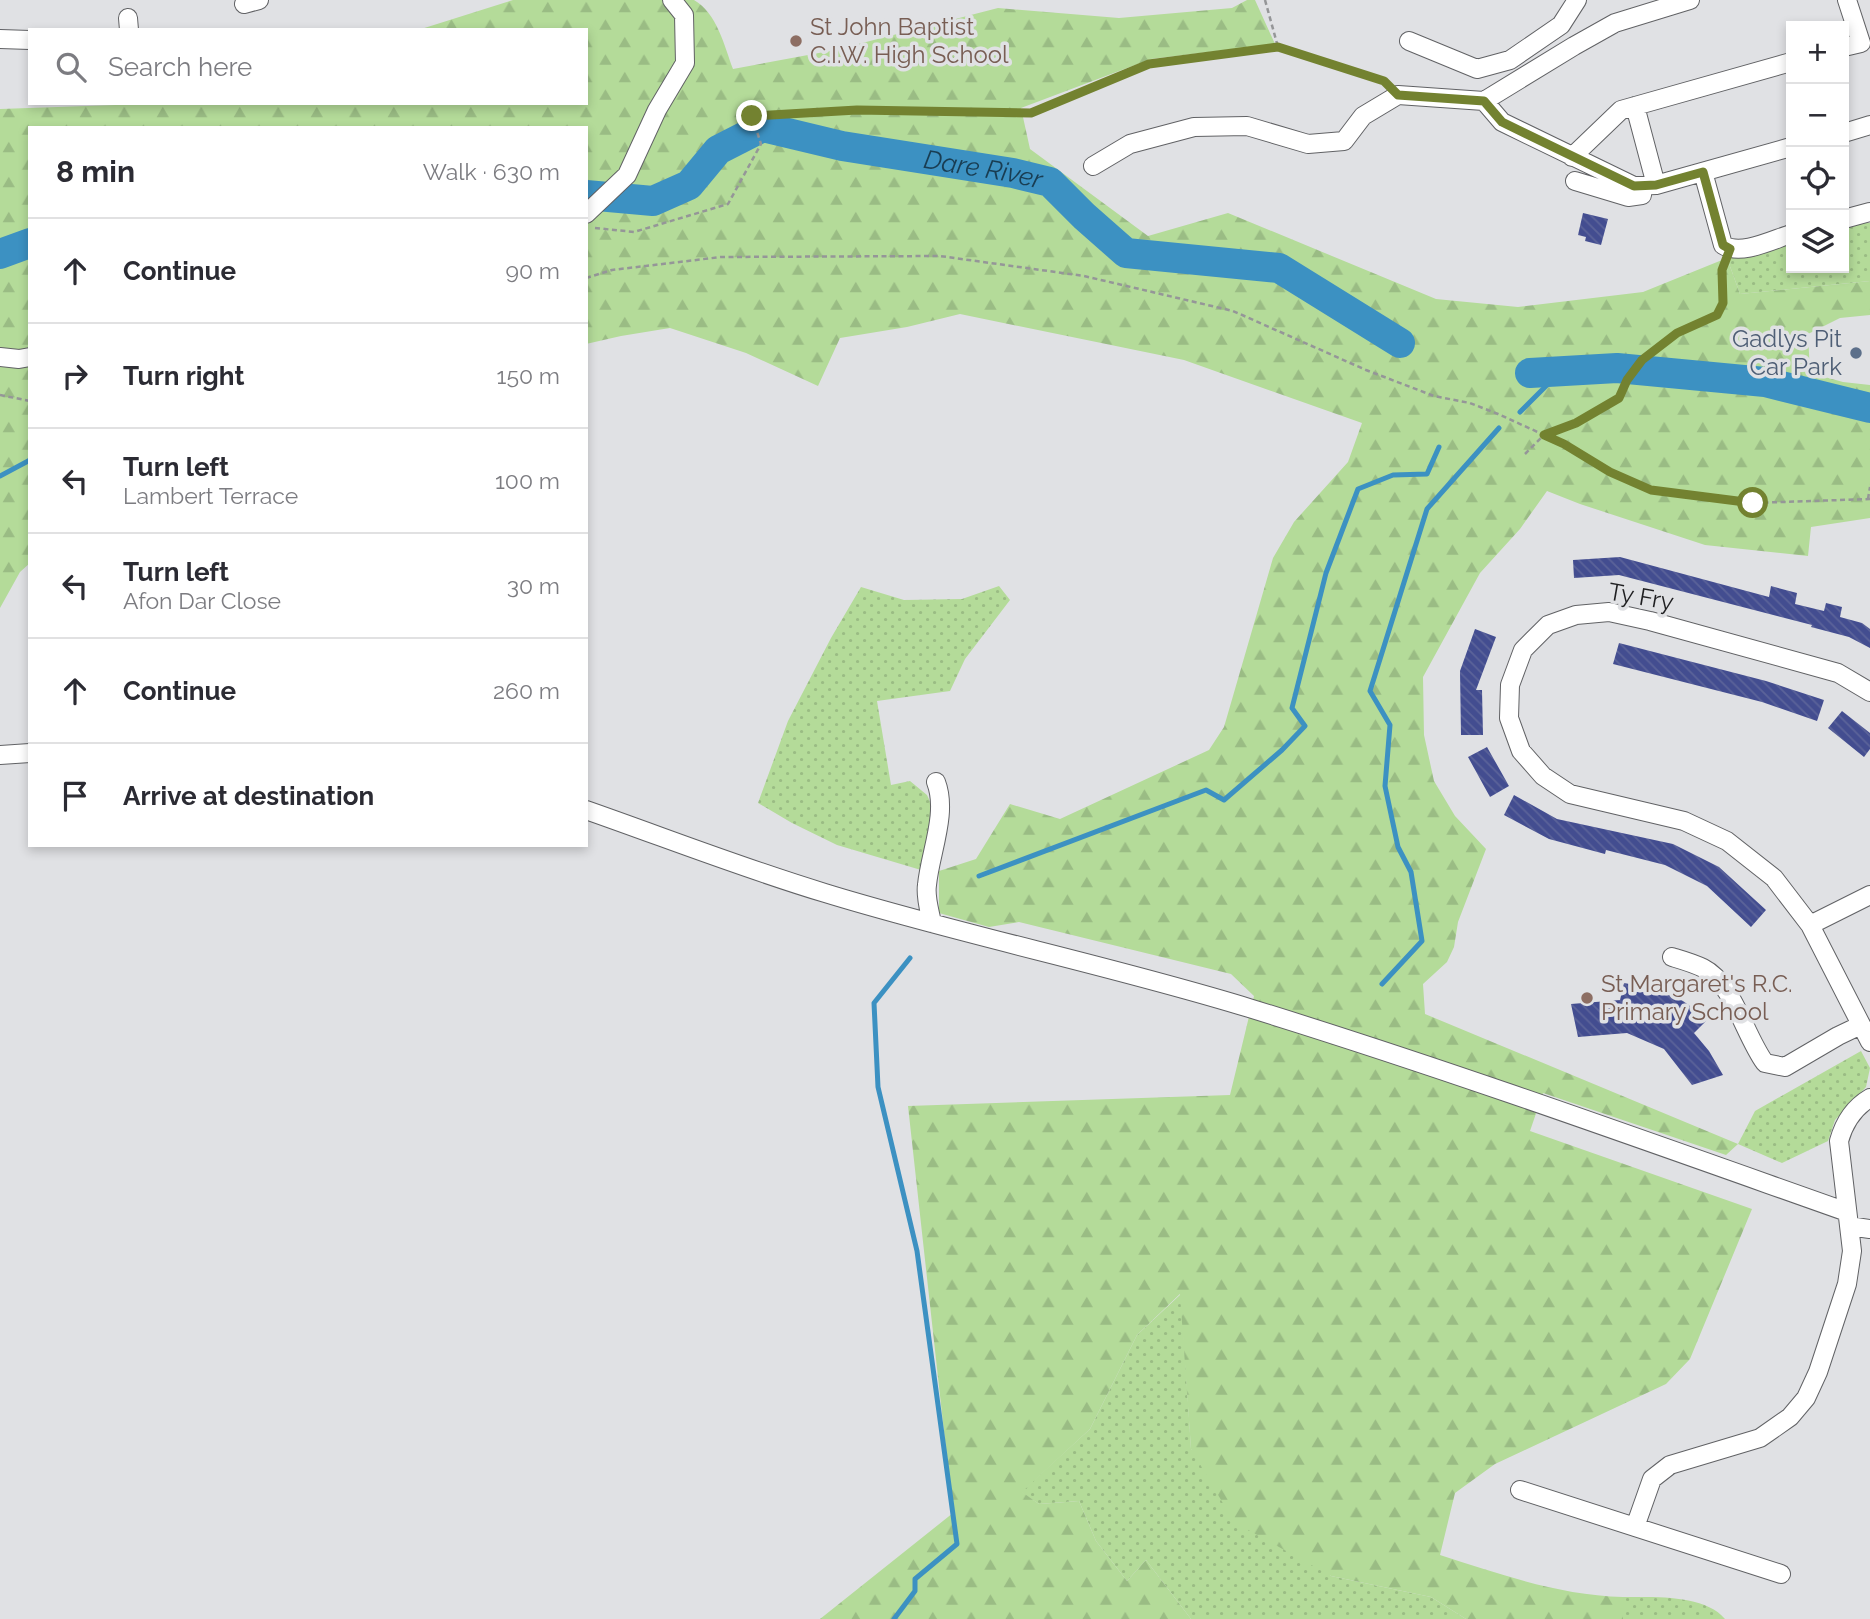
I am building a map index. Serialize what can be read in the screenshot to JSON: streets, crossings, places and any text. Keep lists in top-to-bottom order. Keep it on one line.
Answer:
{"streets":{"street":["Ty Fry"]},"water":["Dare River"],"places":["St John Baptist C.I.W. High School","Gadlys Pit Car Park","St Margaret's R.C. Primary School"],"page":{"map_buttons":["+","−"],"search":"Search here","heading":["8 min","Walk · 630 m"],"list":[["Continue","90 m"],["Turn right","150 m"],["Turn left","Lambert Terrace","100 m"],["Turn left","Afon Dar Close","30 m"],["Continue","260 m"],"Arrive at destination"]}}
